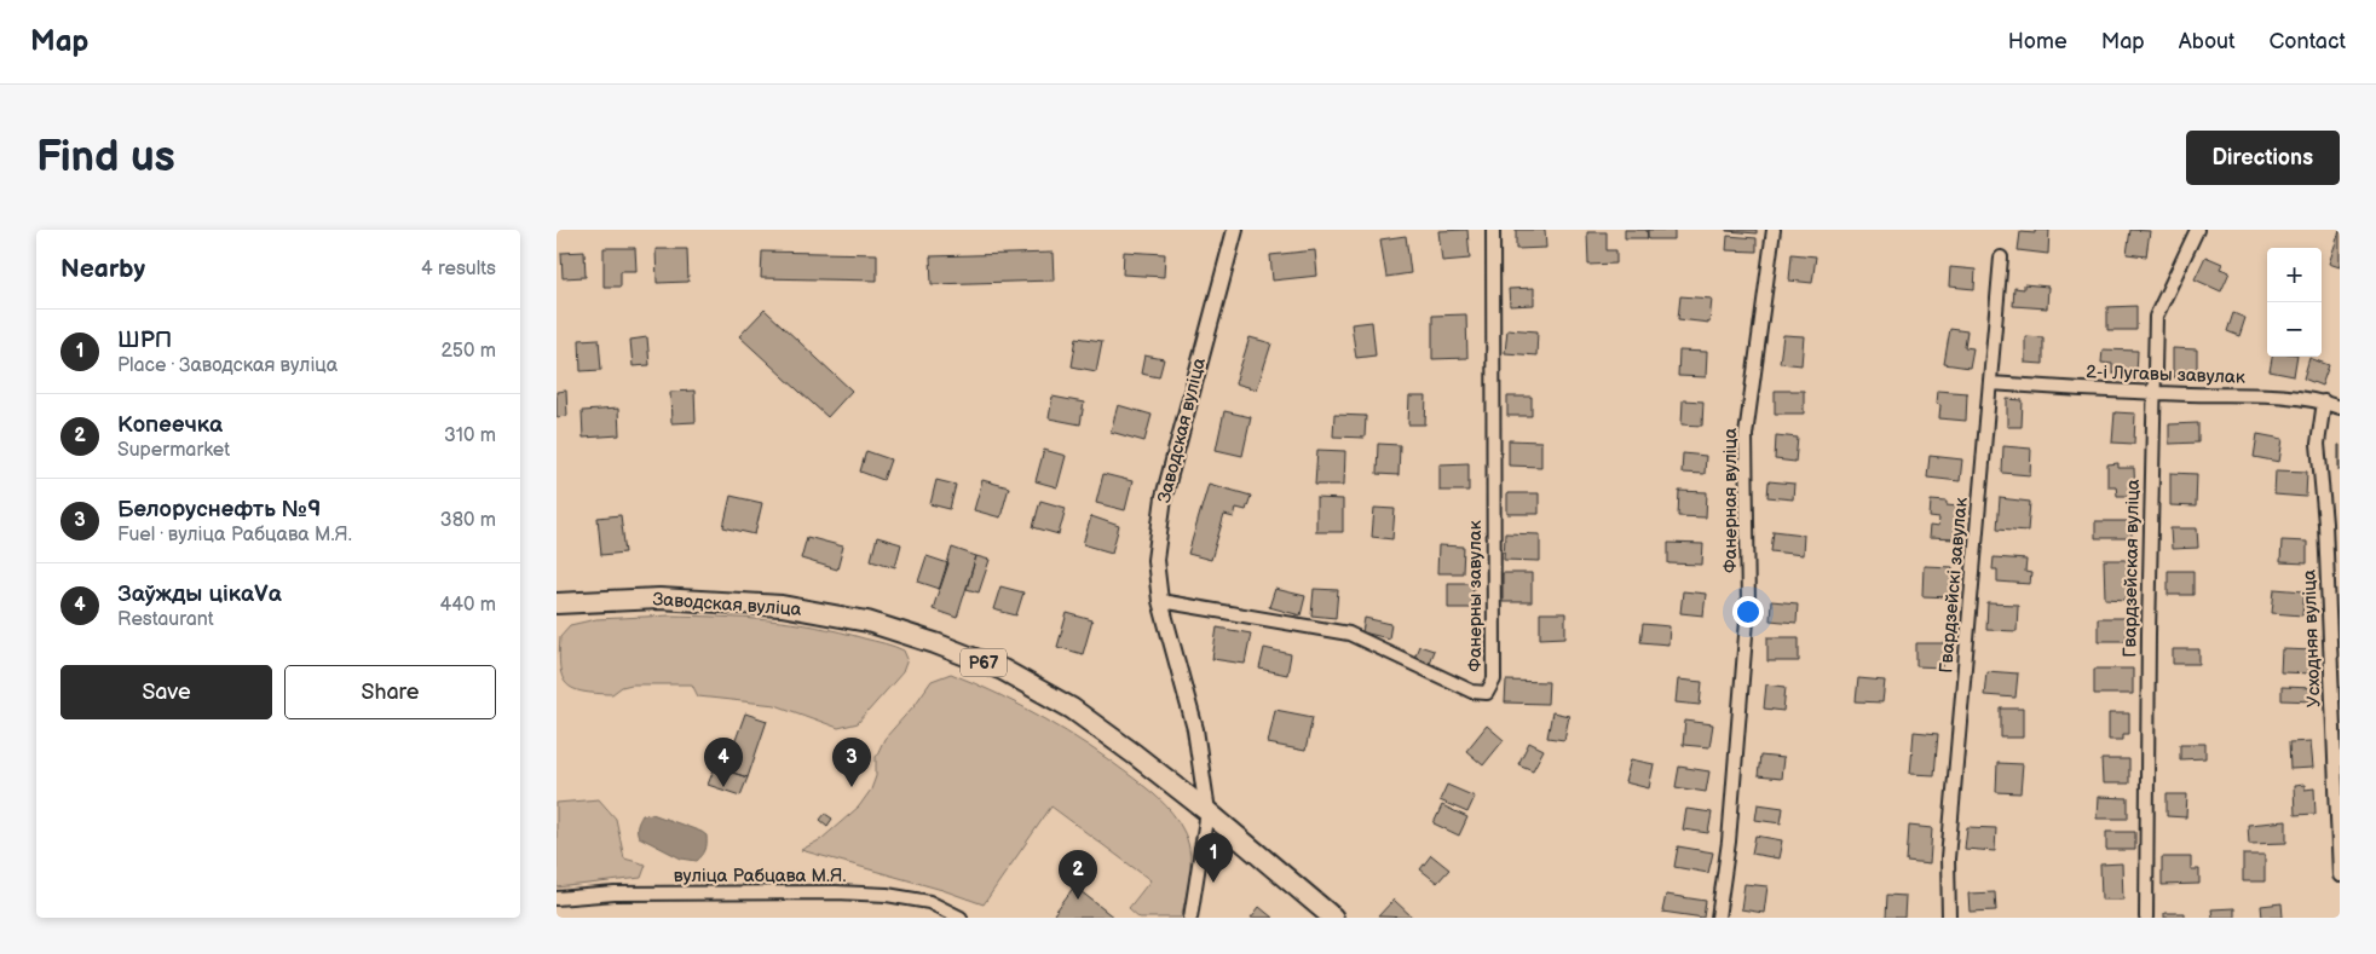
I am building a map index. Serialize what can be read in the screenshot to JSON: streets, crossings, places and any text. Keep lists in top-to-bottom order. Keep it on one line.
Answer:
{"streets":{"main road":["Заводская вуліца","Р67"],"street":["2-і Лугавы завулак","Фанерная вуліца","Гвардзейская вуліца","Гвардзейскі завулак","Фанерны завулак","Усходняя вуліца","вуліца Рабцава М.Я."]},"crossings":[["2-і Лугавы завулак","Гвардзейская вуліца"],["2-і Лугавы завулак","Гвардзейскі завулак"],["2-і Лугавы завулак","Усходняя вуліца"],["Заводская вуліца","Фанерны завулак"]],"page":{"header":"Map","nav":["Home","Map","About","Contact"],"buttons":["Directions",["Save","Share"]],"title":"Find us","heading":["Nearby","4 results"],"map_buttons":["+","−"],"list":[{"mark":"1","name":"ШРП","note":"Place · Заводская вуліца","value":"250 m"},{"mark":"2","name":"Копеечка","note":"Supermarket","value":"310 m"},{"mark":"3","name":"Белоруснефть №9","note":"Fuel · вуліца Рабцава М.Я.","value":"380 m"},{"mark":"4","name":"Заўжды цікаVа","note":"Restaurant","value":"440 m"}],"pins":["3","4","1","2"]}}
